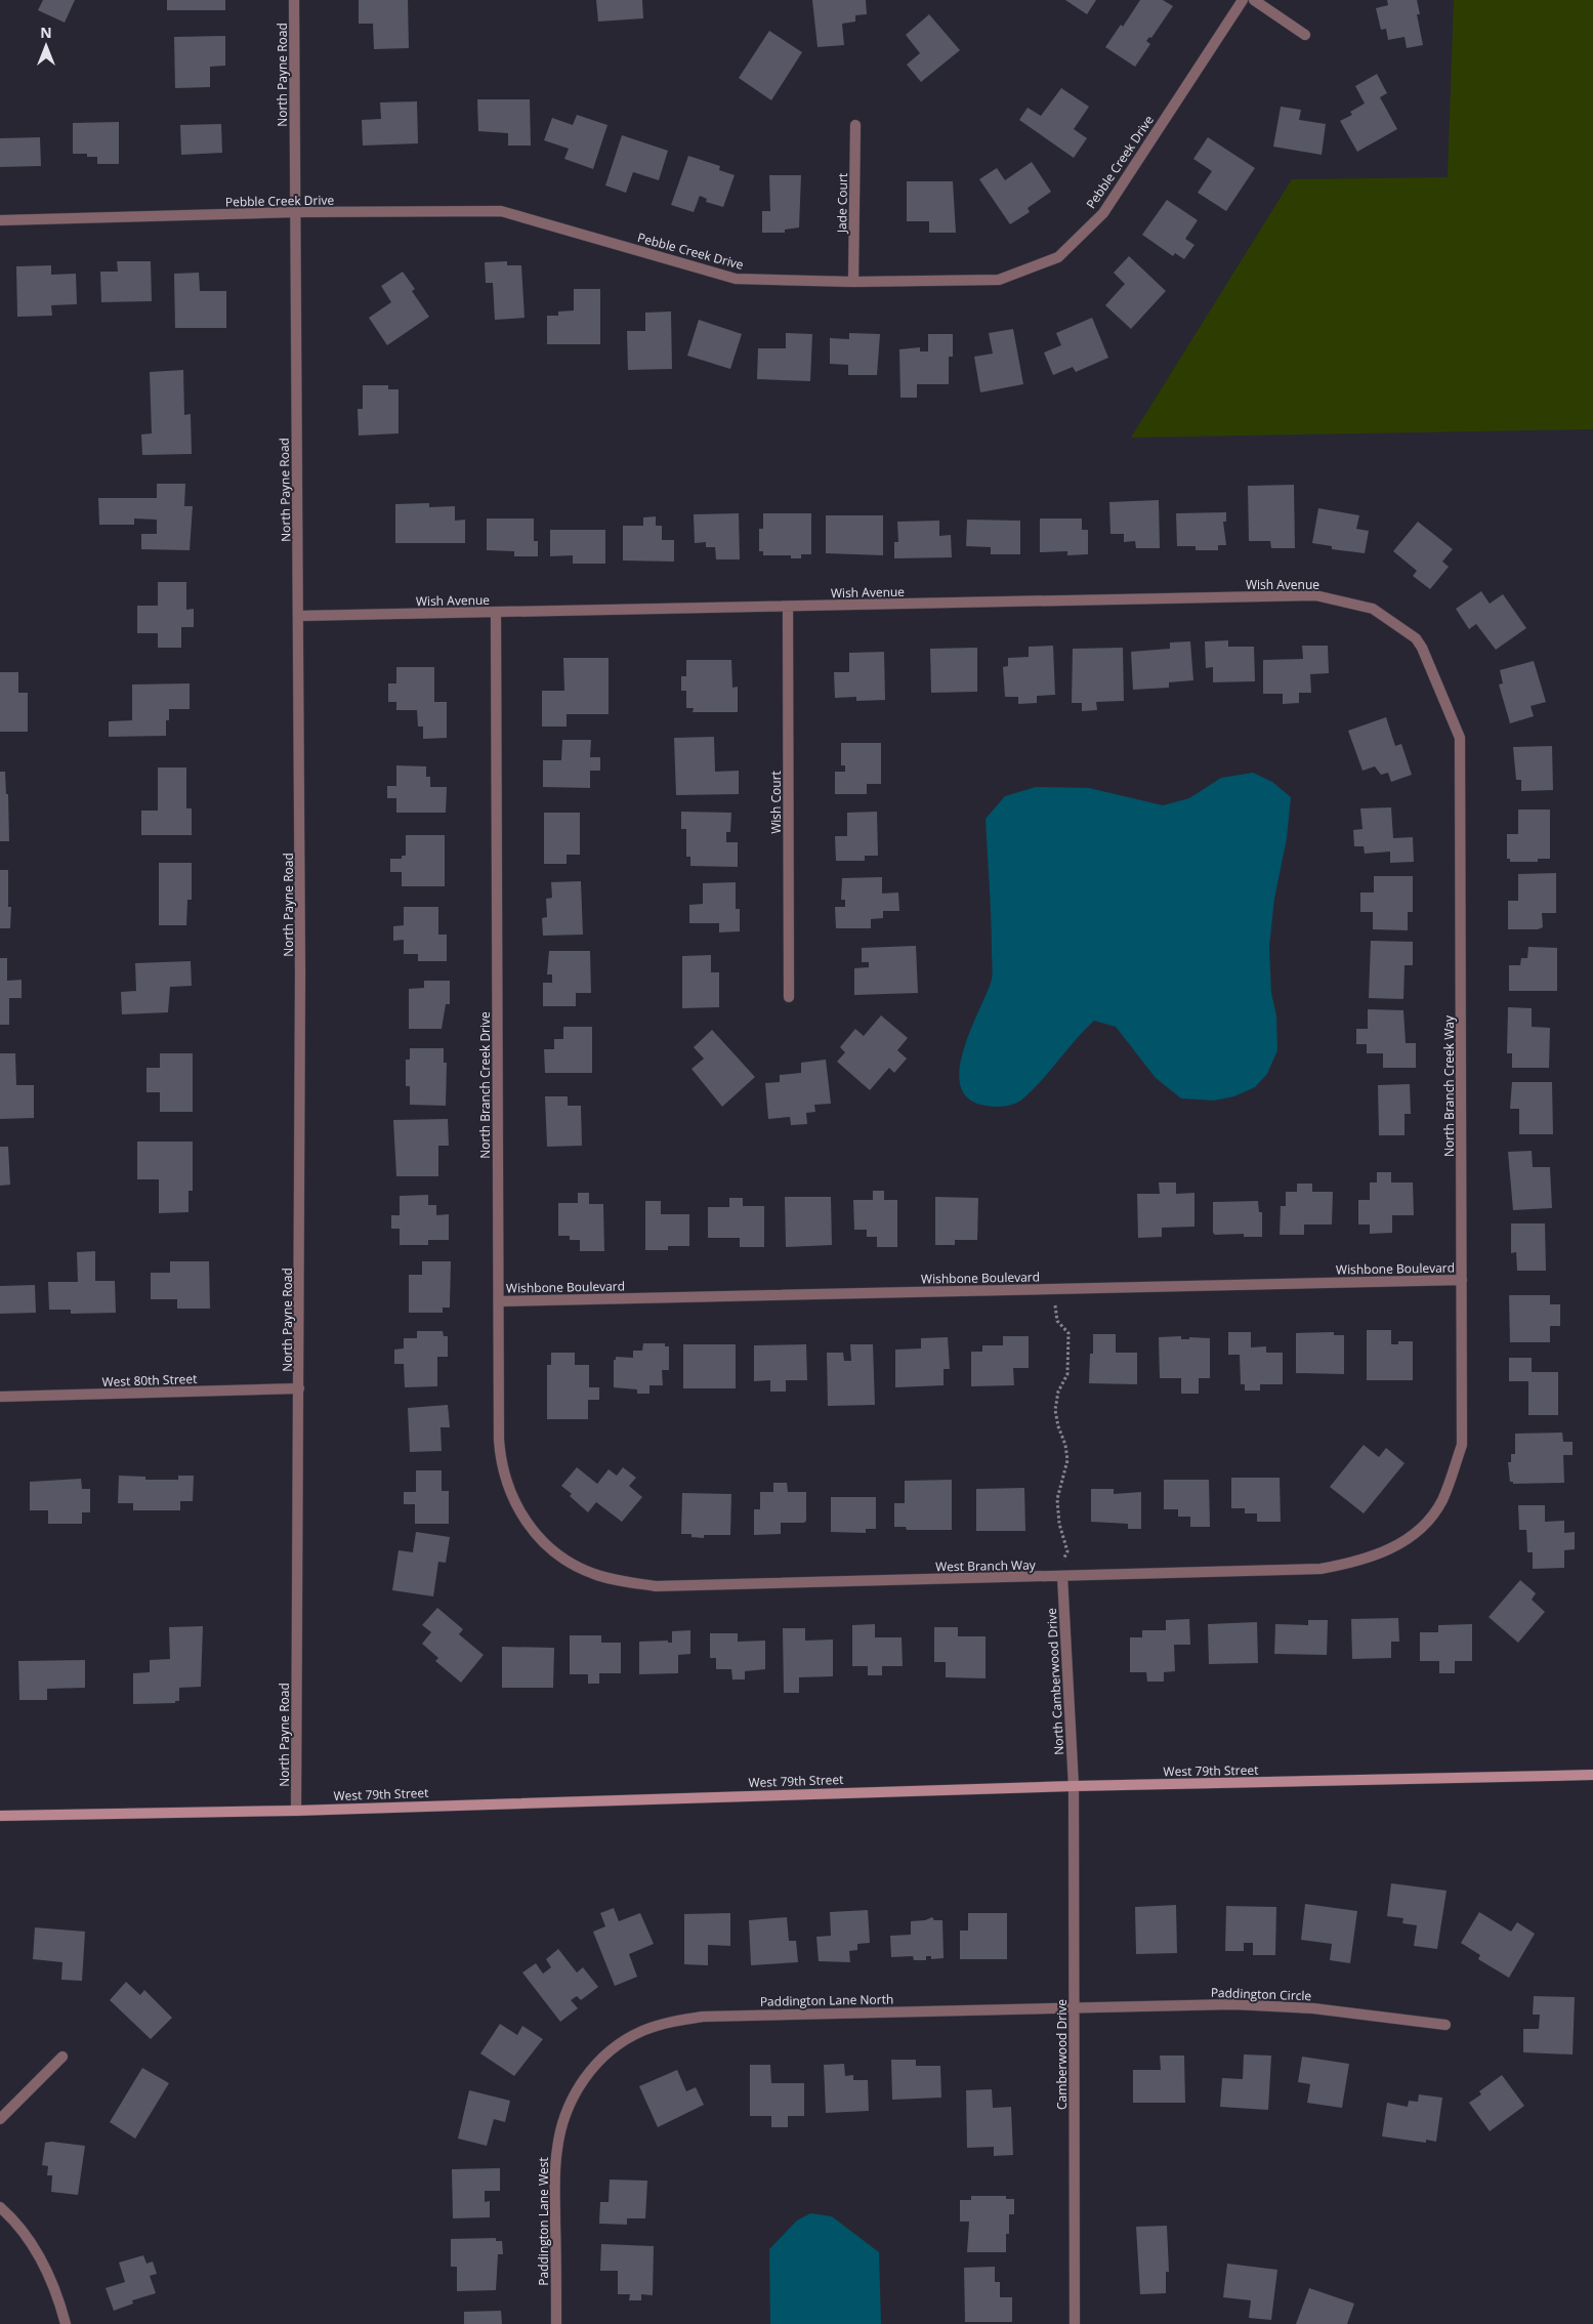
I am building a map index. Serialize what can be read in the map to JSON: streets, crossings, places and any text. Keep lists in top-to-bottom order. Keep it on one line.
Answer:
{"streets":{"main road":["West 79th Street"],"street":["North Payne Road","Pebble Creek Drive","Jade Court","Wish Avenue","Wish Court","North Branch Creek Drive","North Branch Creek Way","Wishbone Boulevard","West 80th Street","West Branch Way","North Camberwood Drive","Paddington Circle","Paddington Lane North","Camberwood Drive","Paddington Lane West"]},"crossings":[["North Payne Road","Pebble Creek Drive"],["North Payne Road","Wish Avenue"],["North Payne Road","West 80th Street"],["North Payne Road","West 79th Street"],["Pebble Creek Drive","Jade Court"],["Wish Avenue","Wish Court"],["Wish Avenue","North Branch Creek Drive"],["Wish Avenue","North Branch Creek Way"],["North Branch Creek Drive","Wishbone Boulevard"],["North Branch Creek Drive","West Branch Way"],["North Branch Creek Way","Wishbone Boulevard"],["North Branch Creek Way","West Branch Way"],["West Branch Way","North Camberwood Drive"],["North Camberwood Drive","West 79th Street"],["North Camberwood Drive","Camberwood Drive"],["West 79th Street","Camberwood Drive"],["Paddington Circle","Paddington Lane North"],["Paddington Circle","Camberwood Drive"],["Paddington Lane North","Camberwood Drive"],["Paddington Lane North","Paddington Lane West"]],"north":"top"}
